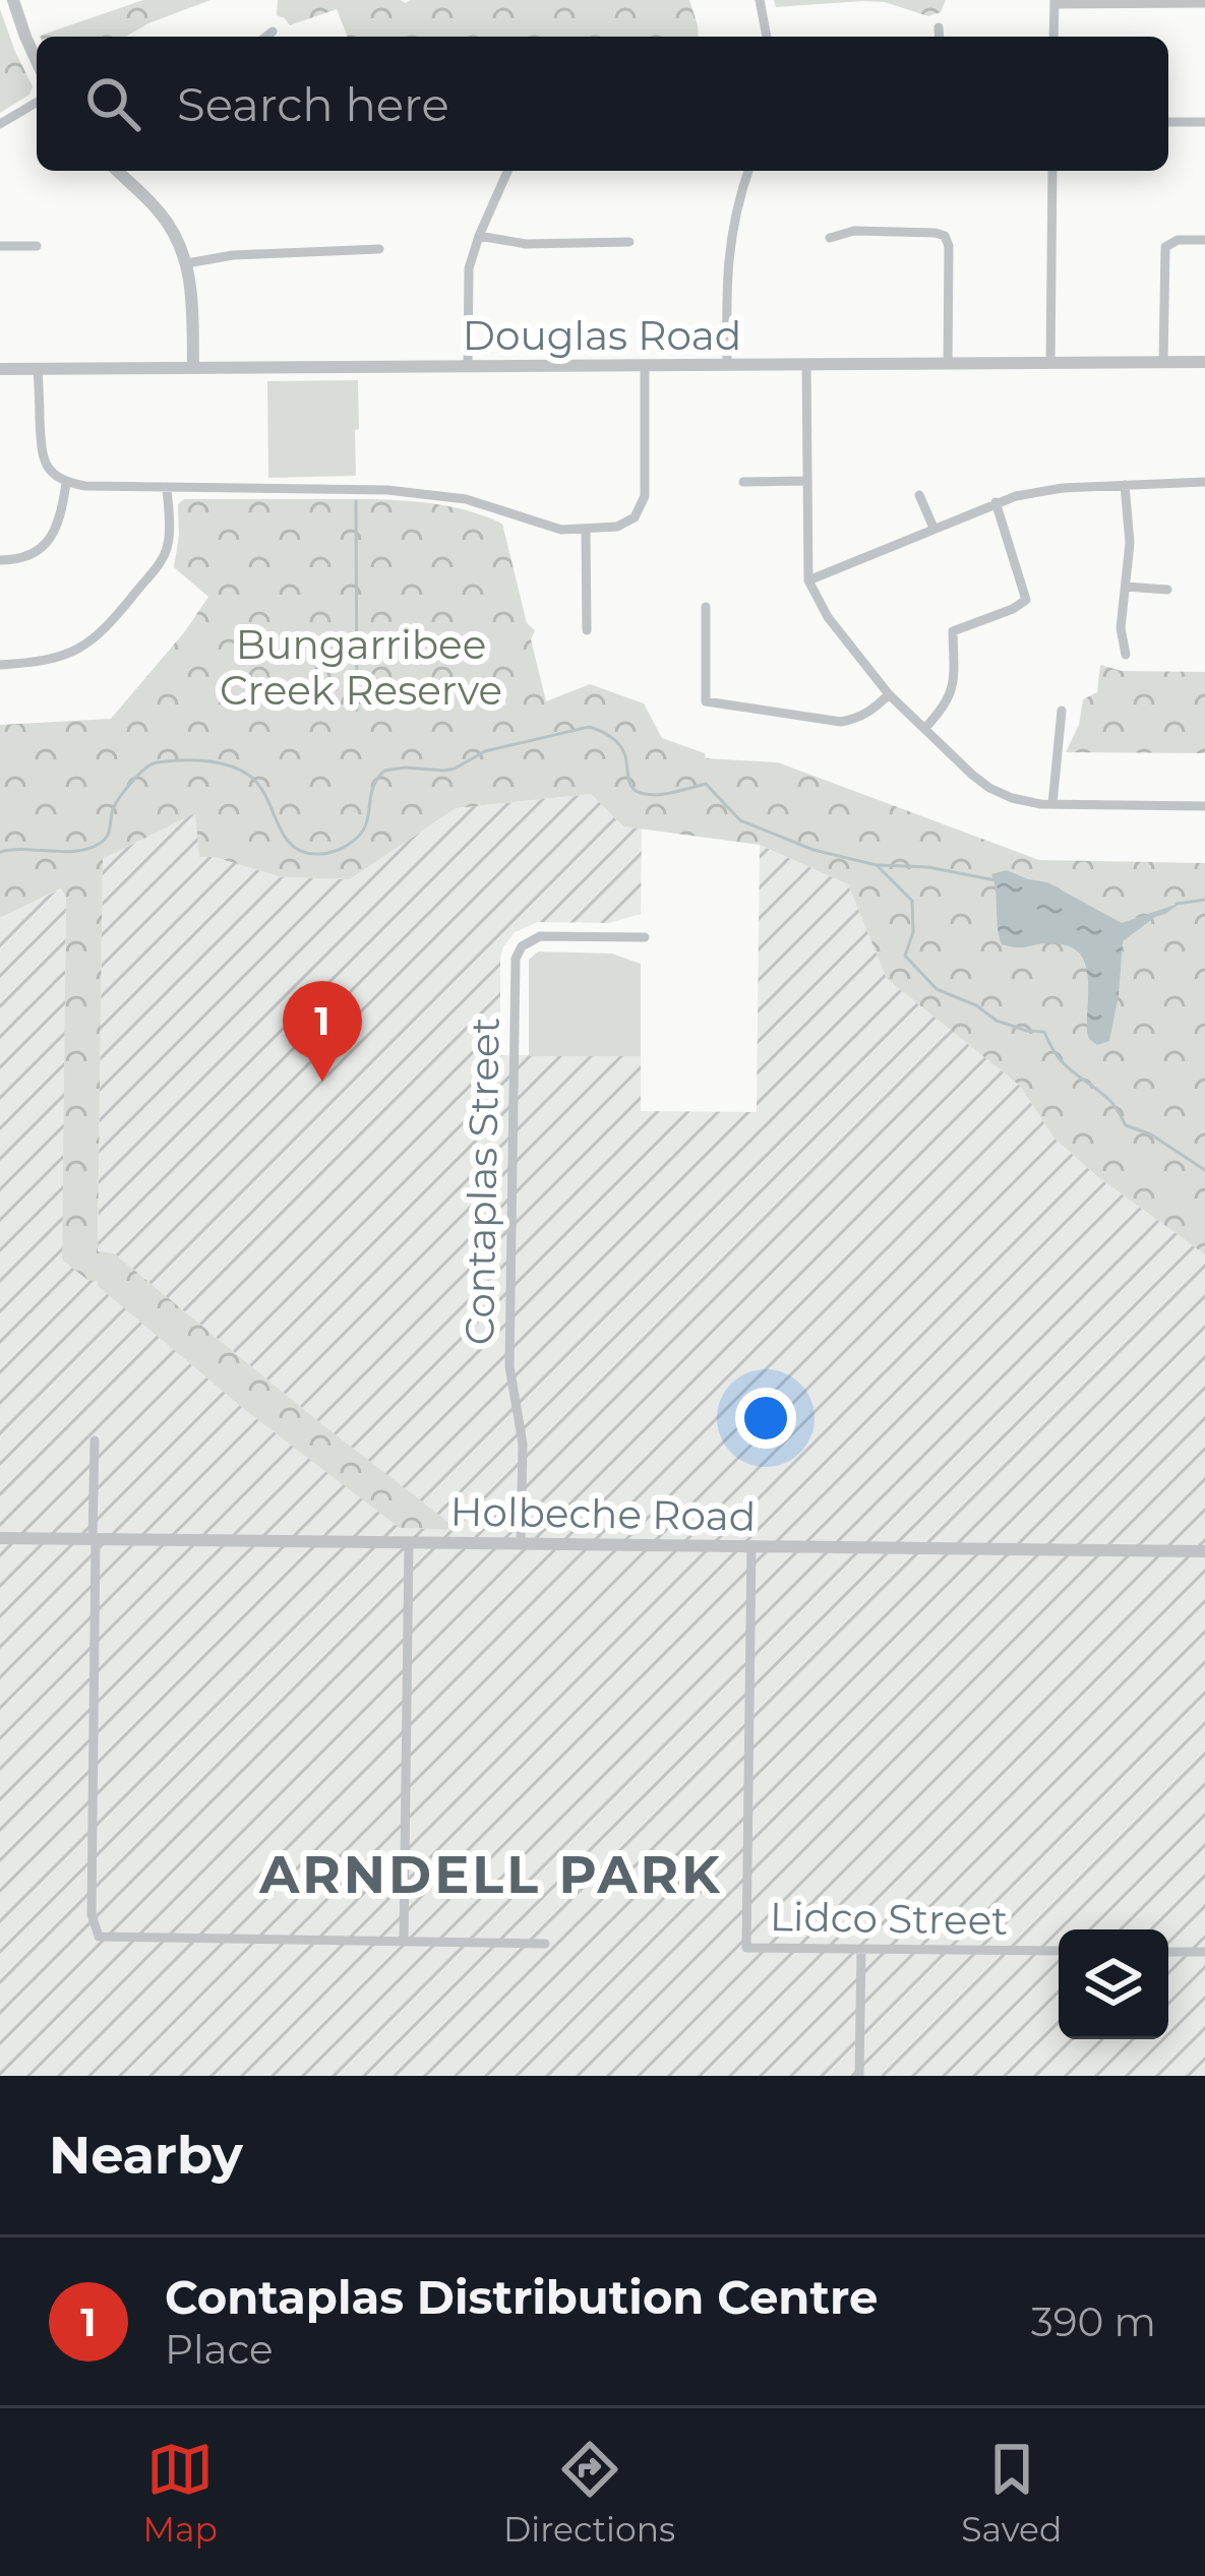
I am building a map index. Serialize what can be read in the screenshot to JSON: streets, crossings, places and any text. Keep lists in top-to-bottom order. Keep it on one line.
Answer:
{"streets":{"street":["Douglas Road","Contaplas Street","Holbeche Road","Lidco Street"]},"crossings":[["Contaplas Street","Holbeche Road"],["Holbeche Road","Lidco Street"]],"districts":["ARNDELL PARK"],"parks":["Bungarribee Creek Reserve"],"page":{"search":"Search here","pins":"1","heading":"Nearby","list":[{"mark":"1","name":"Contaplas Distribution Centre","note":"Place","value":"390 m"}],"nav":["Map","Directions","Saved"]}}
